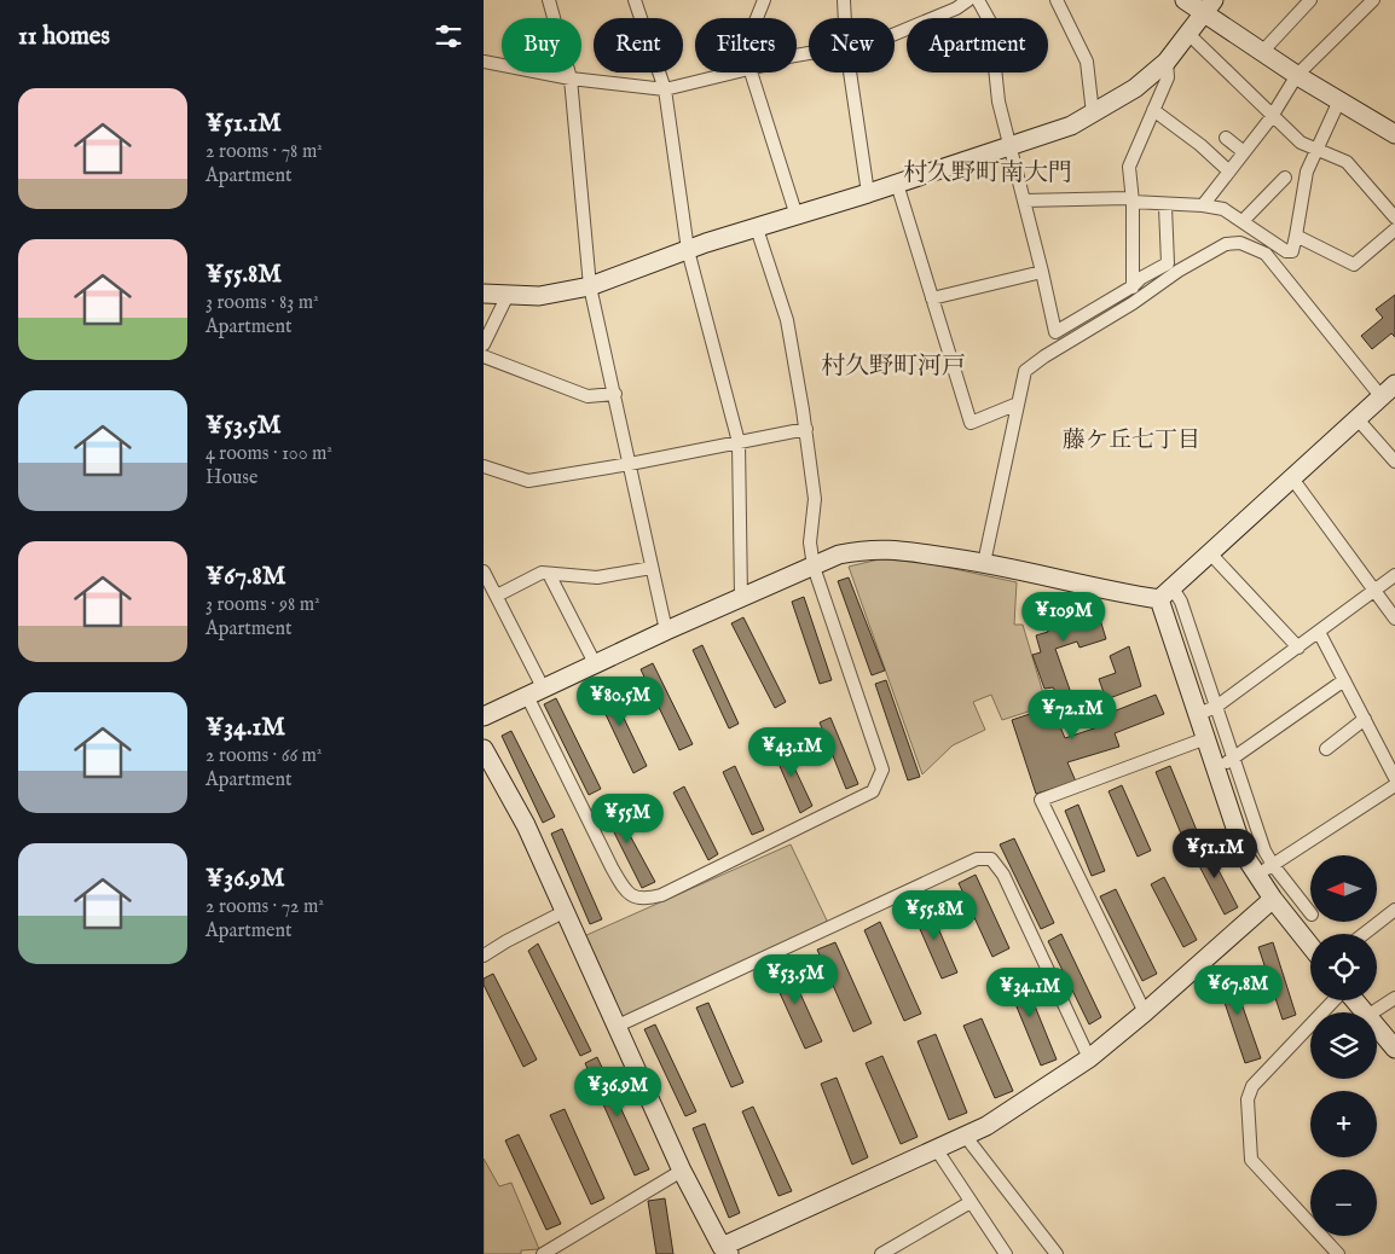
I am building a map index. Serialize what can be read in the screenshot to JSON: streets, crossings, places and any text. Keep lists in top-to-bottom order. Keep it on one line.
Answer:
{"districts":["村久野町南大門","村久野町河戸","藤ケ丘七丁目"],"north":"left","page":{"heading":"11 homes","chip":["Buy","Rent","Filters","New","Apartment"],"list":[{"name":"¥51.1M","note":"2 rooms · 78 m² · Apartment"},{"name":"¥55.8M","note":"3 rooms · 83 m² · Apartment"},{"name":"¥53.5M","note":"4 rooms · 100 m² · House"},{"name":"¥67.8M","note":"3 rooms · 98 m² · Apartment"},{"name":"¥34.1M","note":"2 rooms · 66 m² · Apartment"},{"name":"¥36.9M","note":"2 rooms · 72 m² · Apartment"}],"price":["¥109M","¥80.5M","¥72.1M","¥43.1M","¥55M","¥51.1M","¥55.8M","¥53.5M","¥67.8M","¥34.1M","¥36.9M"],"map_buttons":["+","−"]}}
